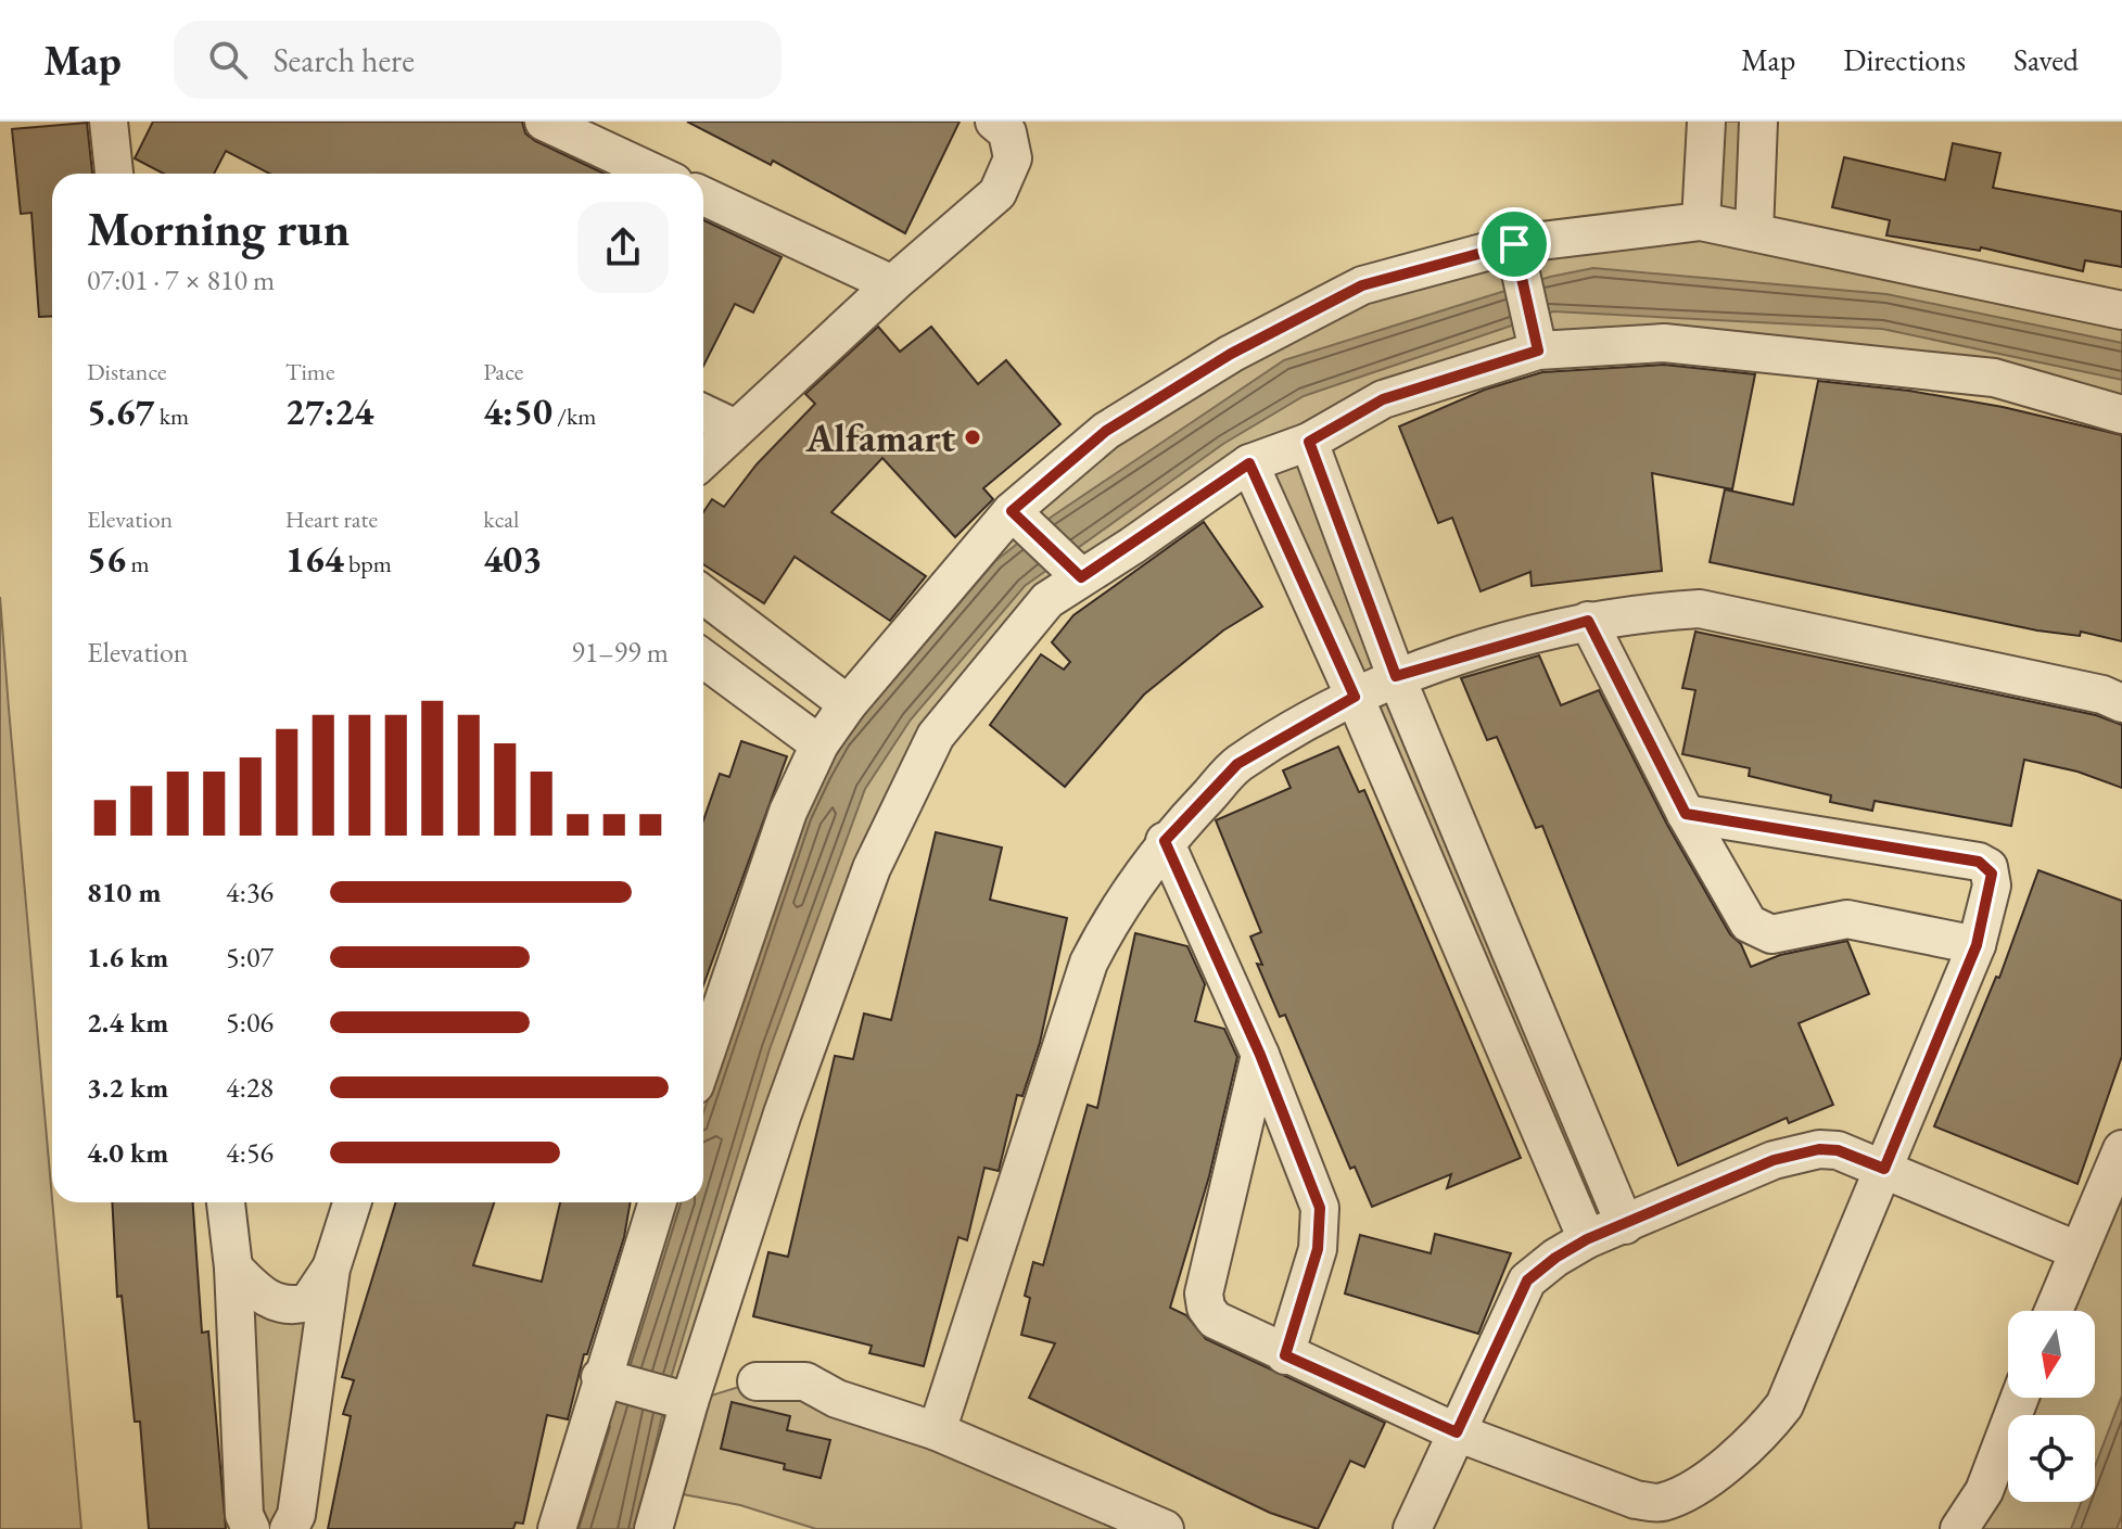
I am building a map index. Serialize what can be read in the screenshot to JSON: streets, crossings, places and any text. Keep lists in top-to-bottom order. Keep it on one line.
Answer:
{"places":["Alfamart"],"north":"bottom","page":{"header":"Map","search":"Search here","nav":["Map","Directions","Saved"],"heading":["Morning run","07:01 · 7 × 810 m"],"stats":[["Distance","5.67 km"],["Time","27:24"],["Pace","4:50 /km"],["Elevation","56 m"],["Heart rate","164 bpm"],["kcal","403"]],"chart":["Elevation","91–99 m"],"list":[{"name":"810 m","note":"4:36"},{"name":"1.6 km","note":"5:07"},{"name":"2.4 km","note":"5:06"},{"name":"3.2 km","note":"4:28"},{"name":"4.0 km","note":"4:56"}]}}
